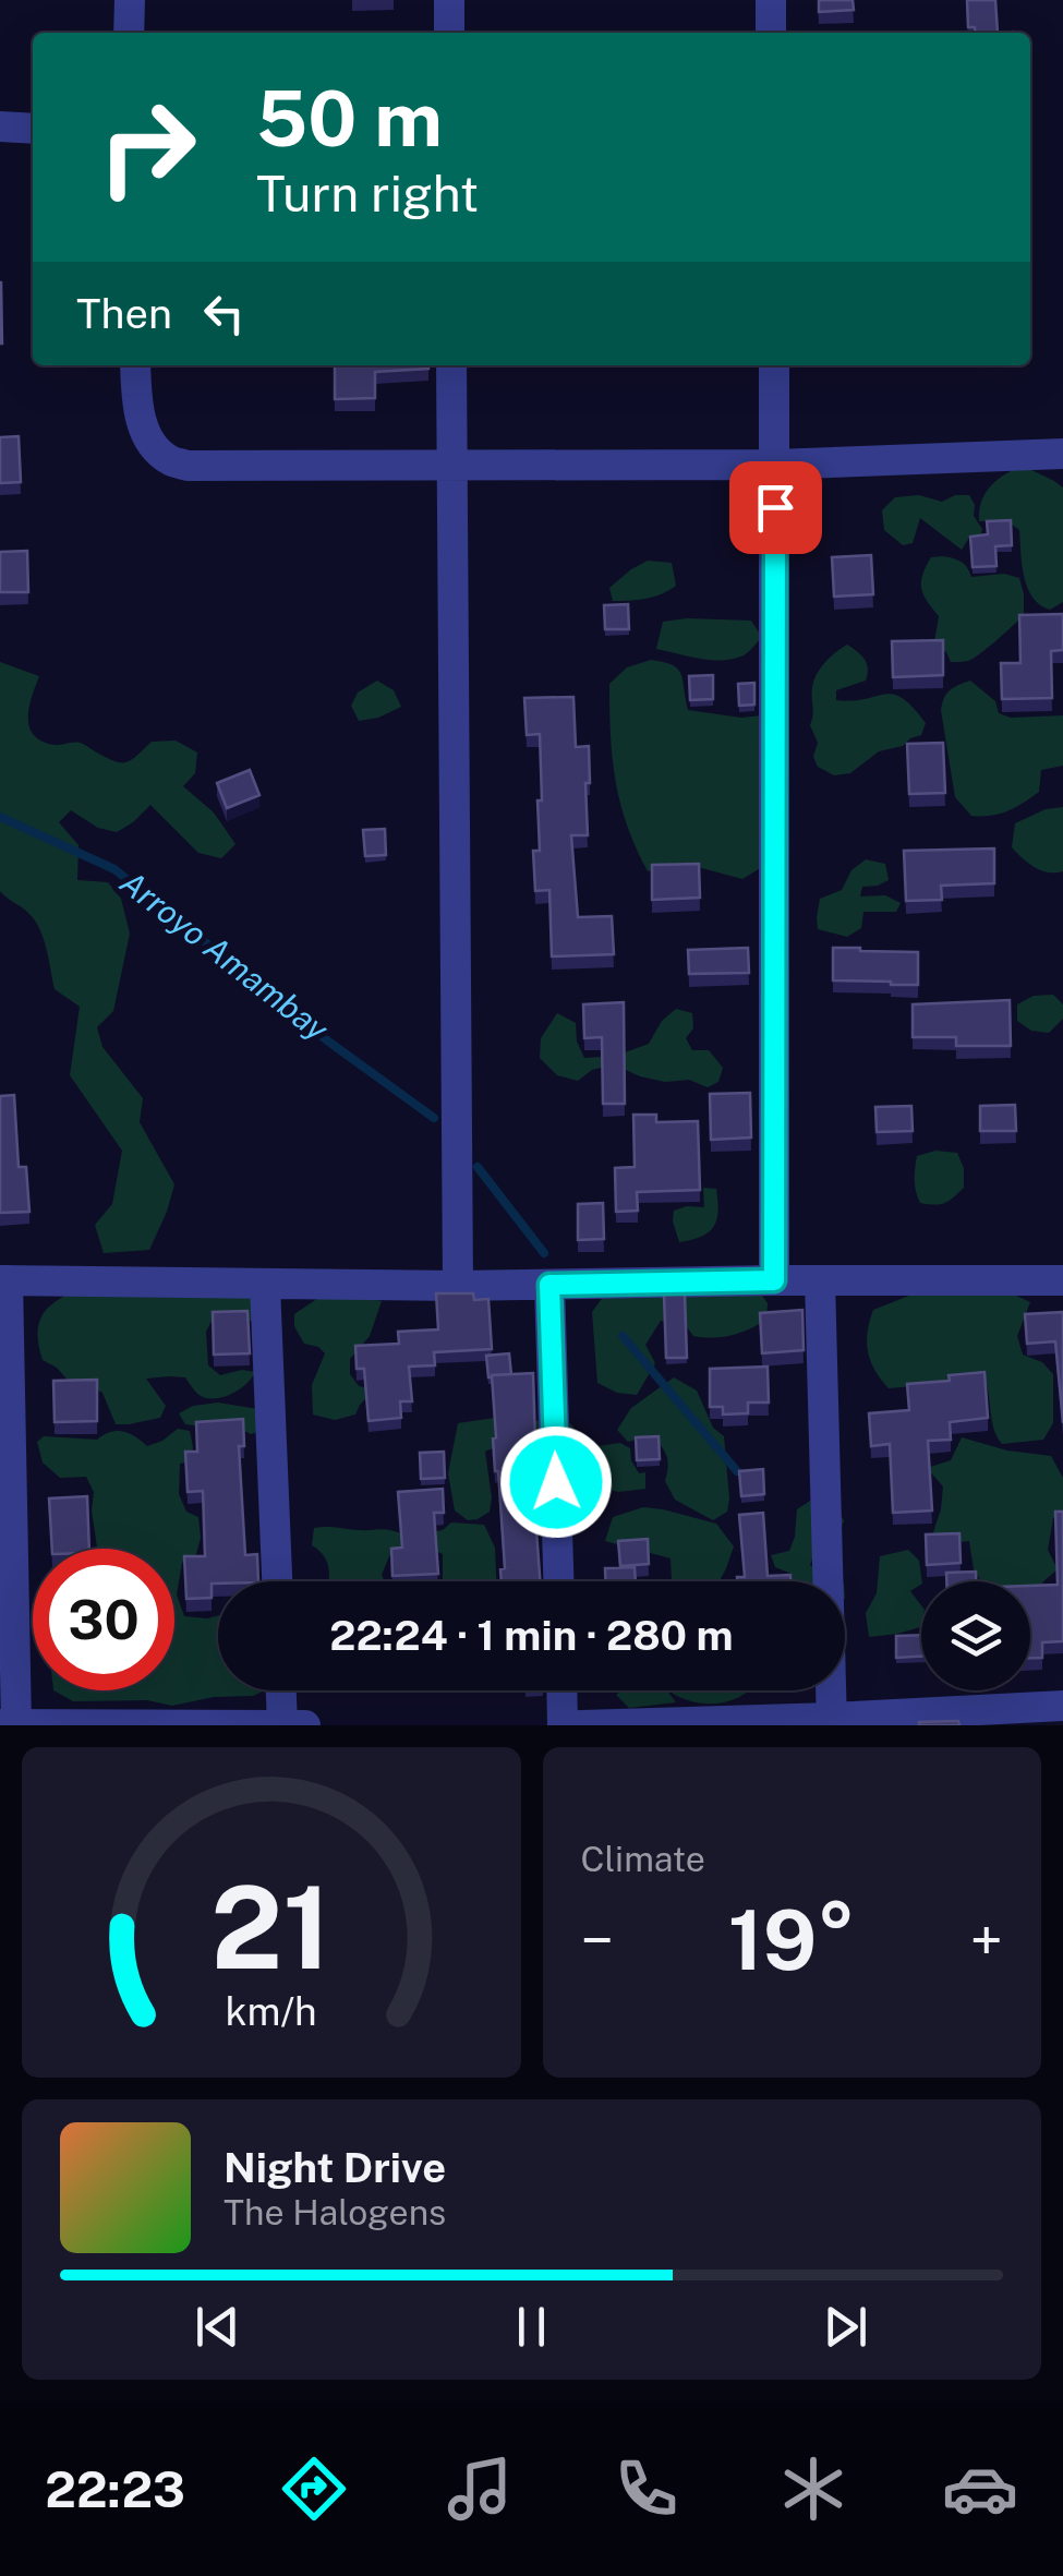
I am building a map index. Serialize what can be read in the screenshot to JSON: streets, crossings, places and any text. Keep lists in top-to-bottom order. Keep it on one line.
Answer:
{"water":["Arroyo Amambay"],"page":{"turn":["50 m","Turn right"],"then":"Then","limit":"30","trip":"22:24 · 1 min · 280 m","tile":"Climate","heat":["−","19°","+"],"song":["Night Drive","The Halogens"],"tabs":"22:23","gauge":["21","km/h"]}}
